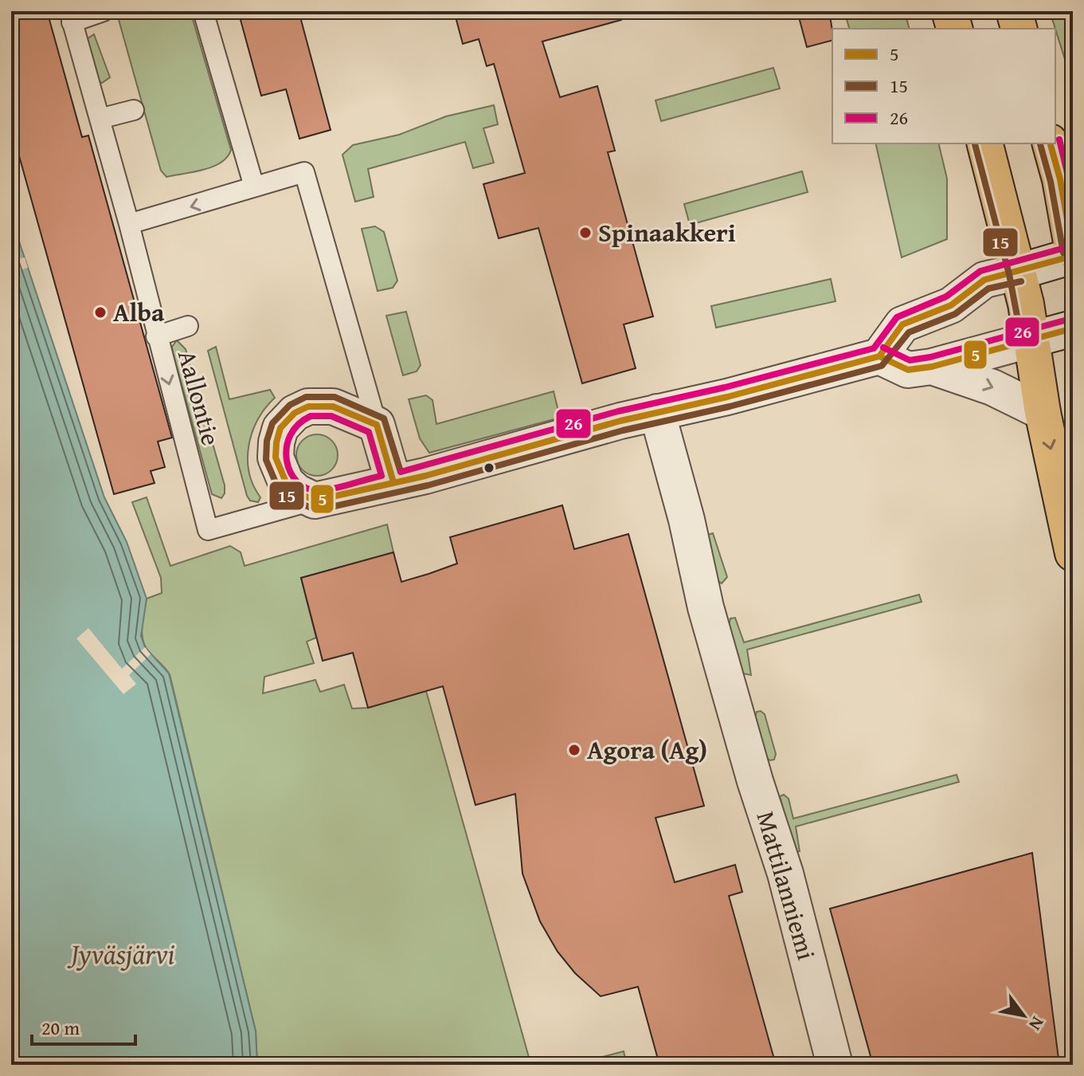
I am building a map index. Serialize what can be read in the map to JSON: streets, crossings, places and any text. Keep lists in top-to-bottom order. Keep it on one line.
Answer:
{"streets":{"street":["Mattilanniemi"],"lane":["Aallontie"]},"water":["Jyväsjärvi"],"places":["Spinaakkeri","Alba","Agora (Ag)"],"lines":["transit line 26","transit line 5","transit line 15"],"legend":["5","15","26"],"scale_bar":"20 m","north":"bottom right"}
